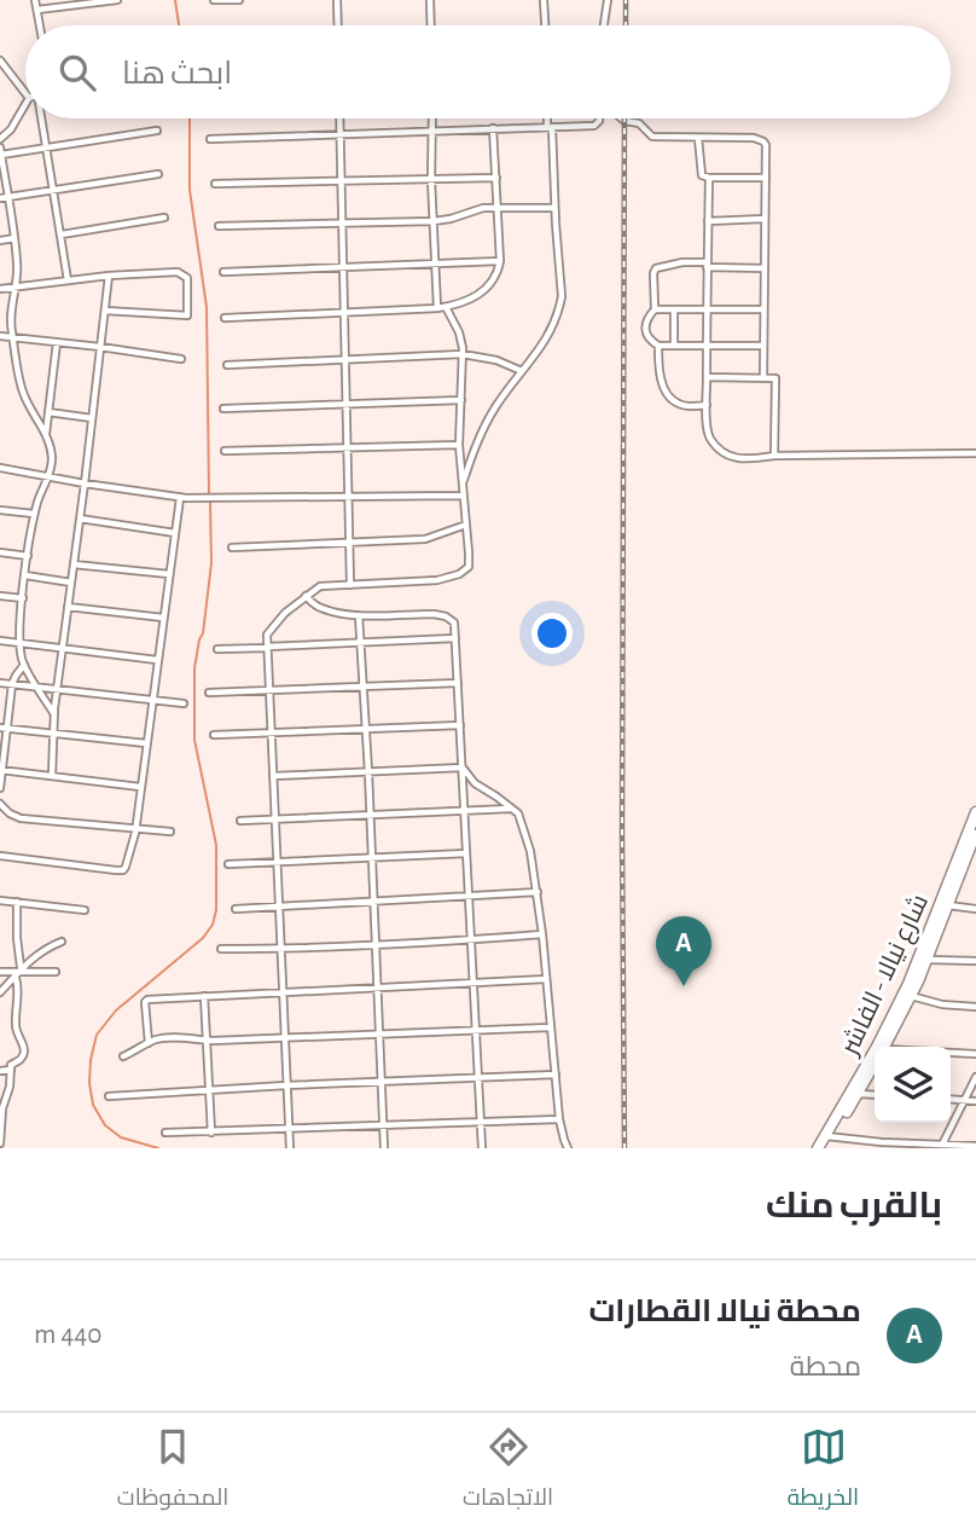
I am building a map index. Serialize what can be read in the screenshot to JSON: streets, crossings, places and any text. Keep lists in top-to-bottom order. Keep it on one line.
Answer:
{"streets":{"highway":["شارع نيالا - الفاشر"]},"page":{"search":"ابحث هنا","pins":"A","heading":"بالقرب منك","list":[{"mark":"A","name":"محطة نيالا القطارات","note":"محطة","value":"440 m"}],"nav":["الخريطة","الاتجاهات","المحفوظات"]}}
